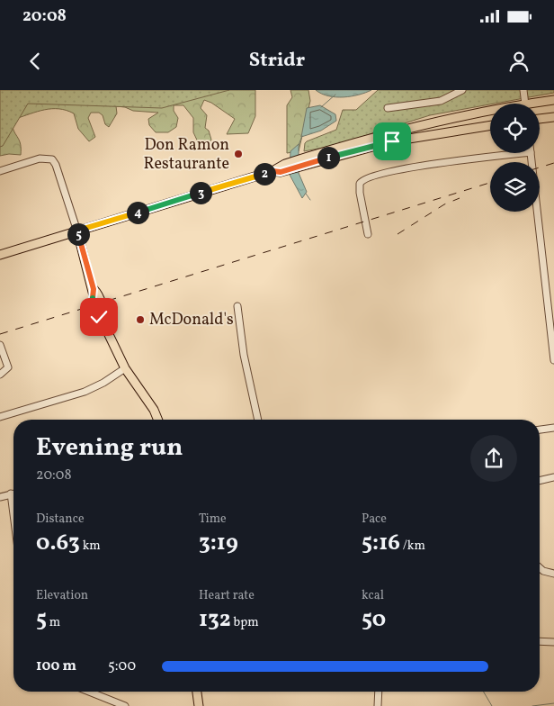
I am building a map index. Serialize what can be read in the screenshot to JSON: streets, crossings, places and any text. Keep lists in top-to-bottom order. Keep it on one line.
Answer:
{"places":["Don Ramon Restaurante","McDonald's"],"page":{"status":"20:08","header":"Stridr","pins":["1","2","3","4","5"],"heading":["Evening run","20:08"],"stats":[["Distance","0.63 km"],["Time","3:19"],["Pace","5:16 /km"],["Elevation","5 m"],["Heart rate","132 bpm"],["kcal","50"]],"list":[{"name":"100 m","note":"5:00"}]}}
